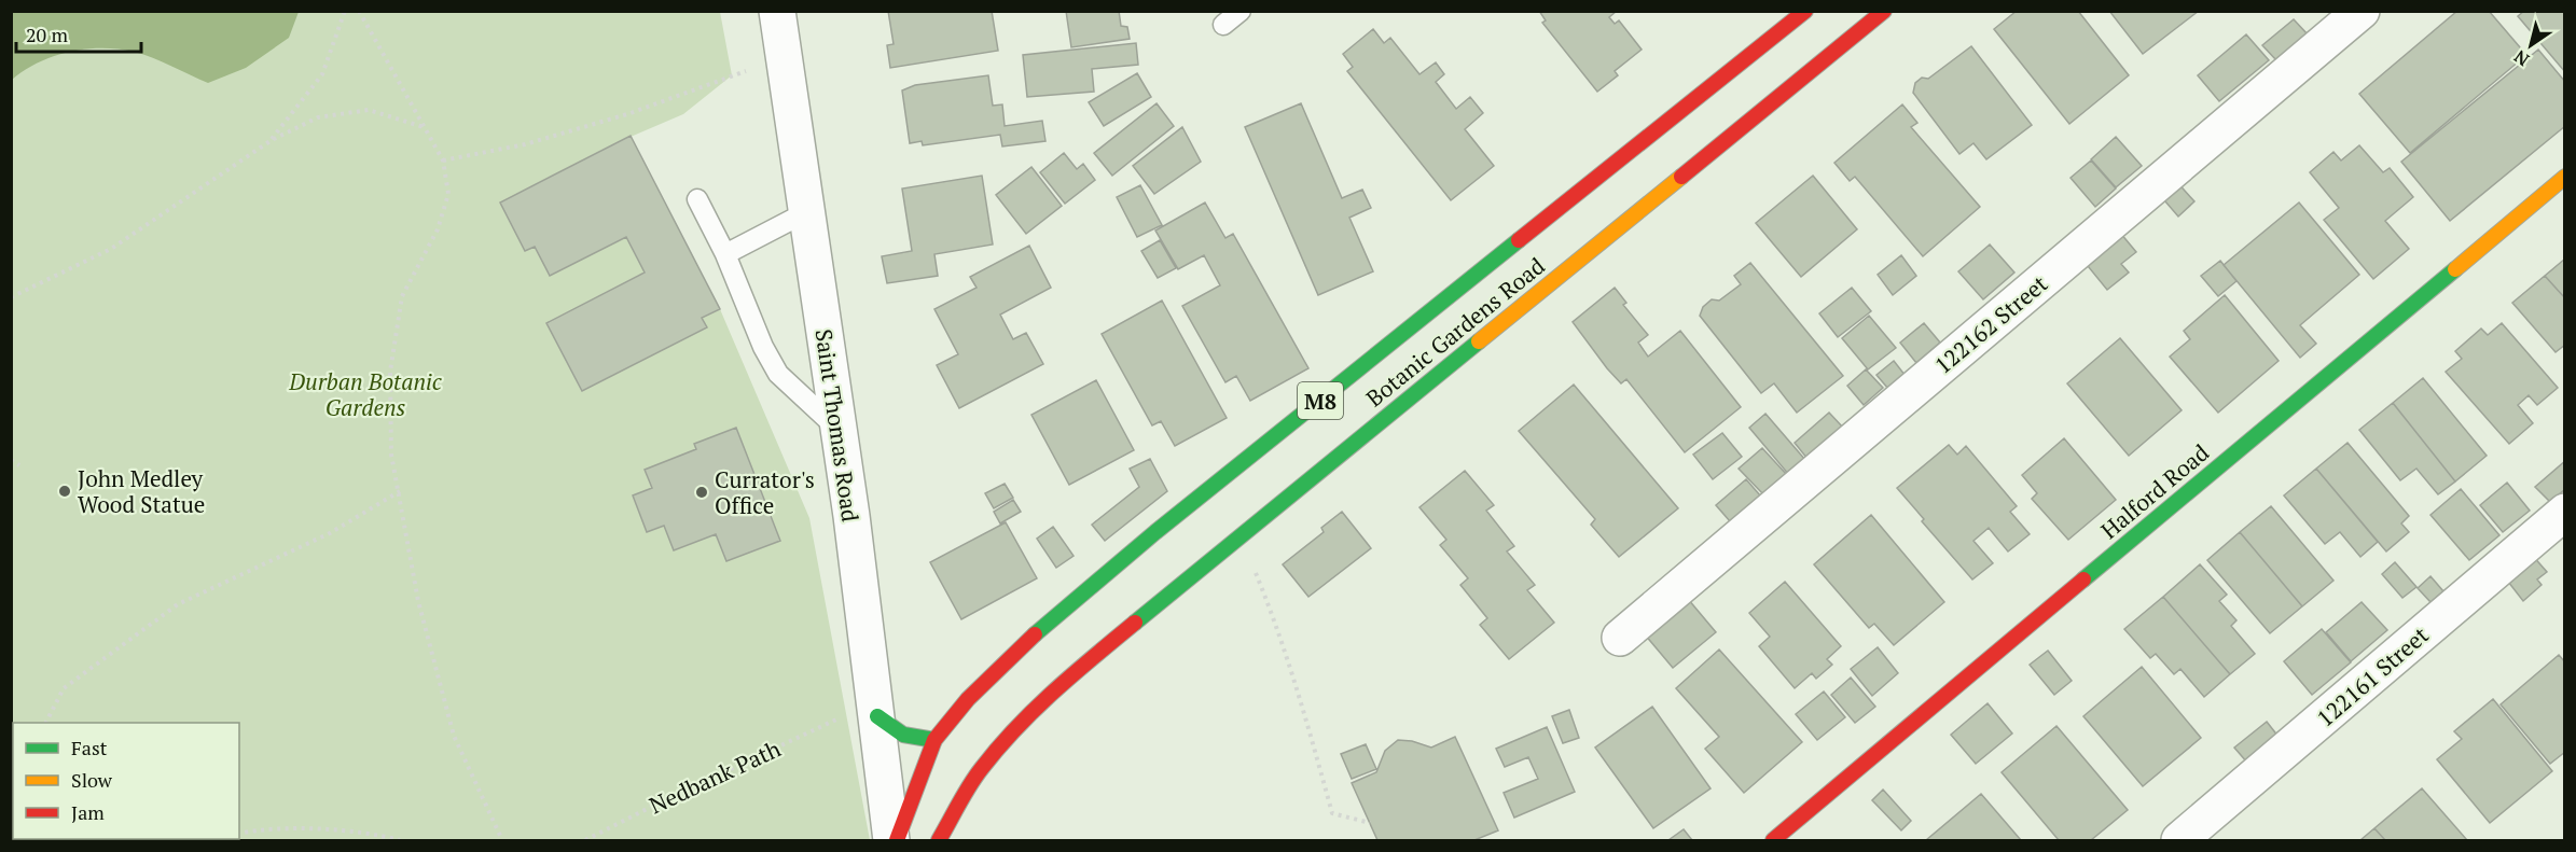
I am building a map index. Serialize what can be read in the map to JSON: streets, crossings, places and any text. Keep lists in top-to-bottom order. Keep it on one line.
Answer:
{"streets":{"main road":["Botanic Gardens Road","M8","Halford Road"],"street":["122162 Street","Saint Thomas Road","122161 Street"],"path":["Nedbank Path"]},"crossings":[["Saint Thomas Road","Nedbank Path"]],"parks":["Durban Botanic Gardens"],"places":["John Medley Wood Statue","Currator's Office"],"legend":["Fast","Slow","Jam"],"scale_bar":"20 m","north":"bottom left"}
